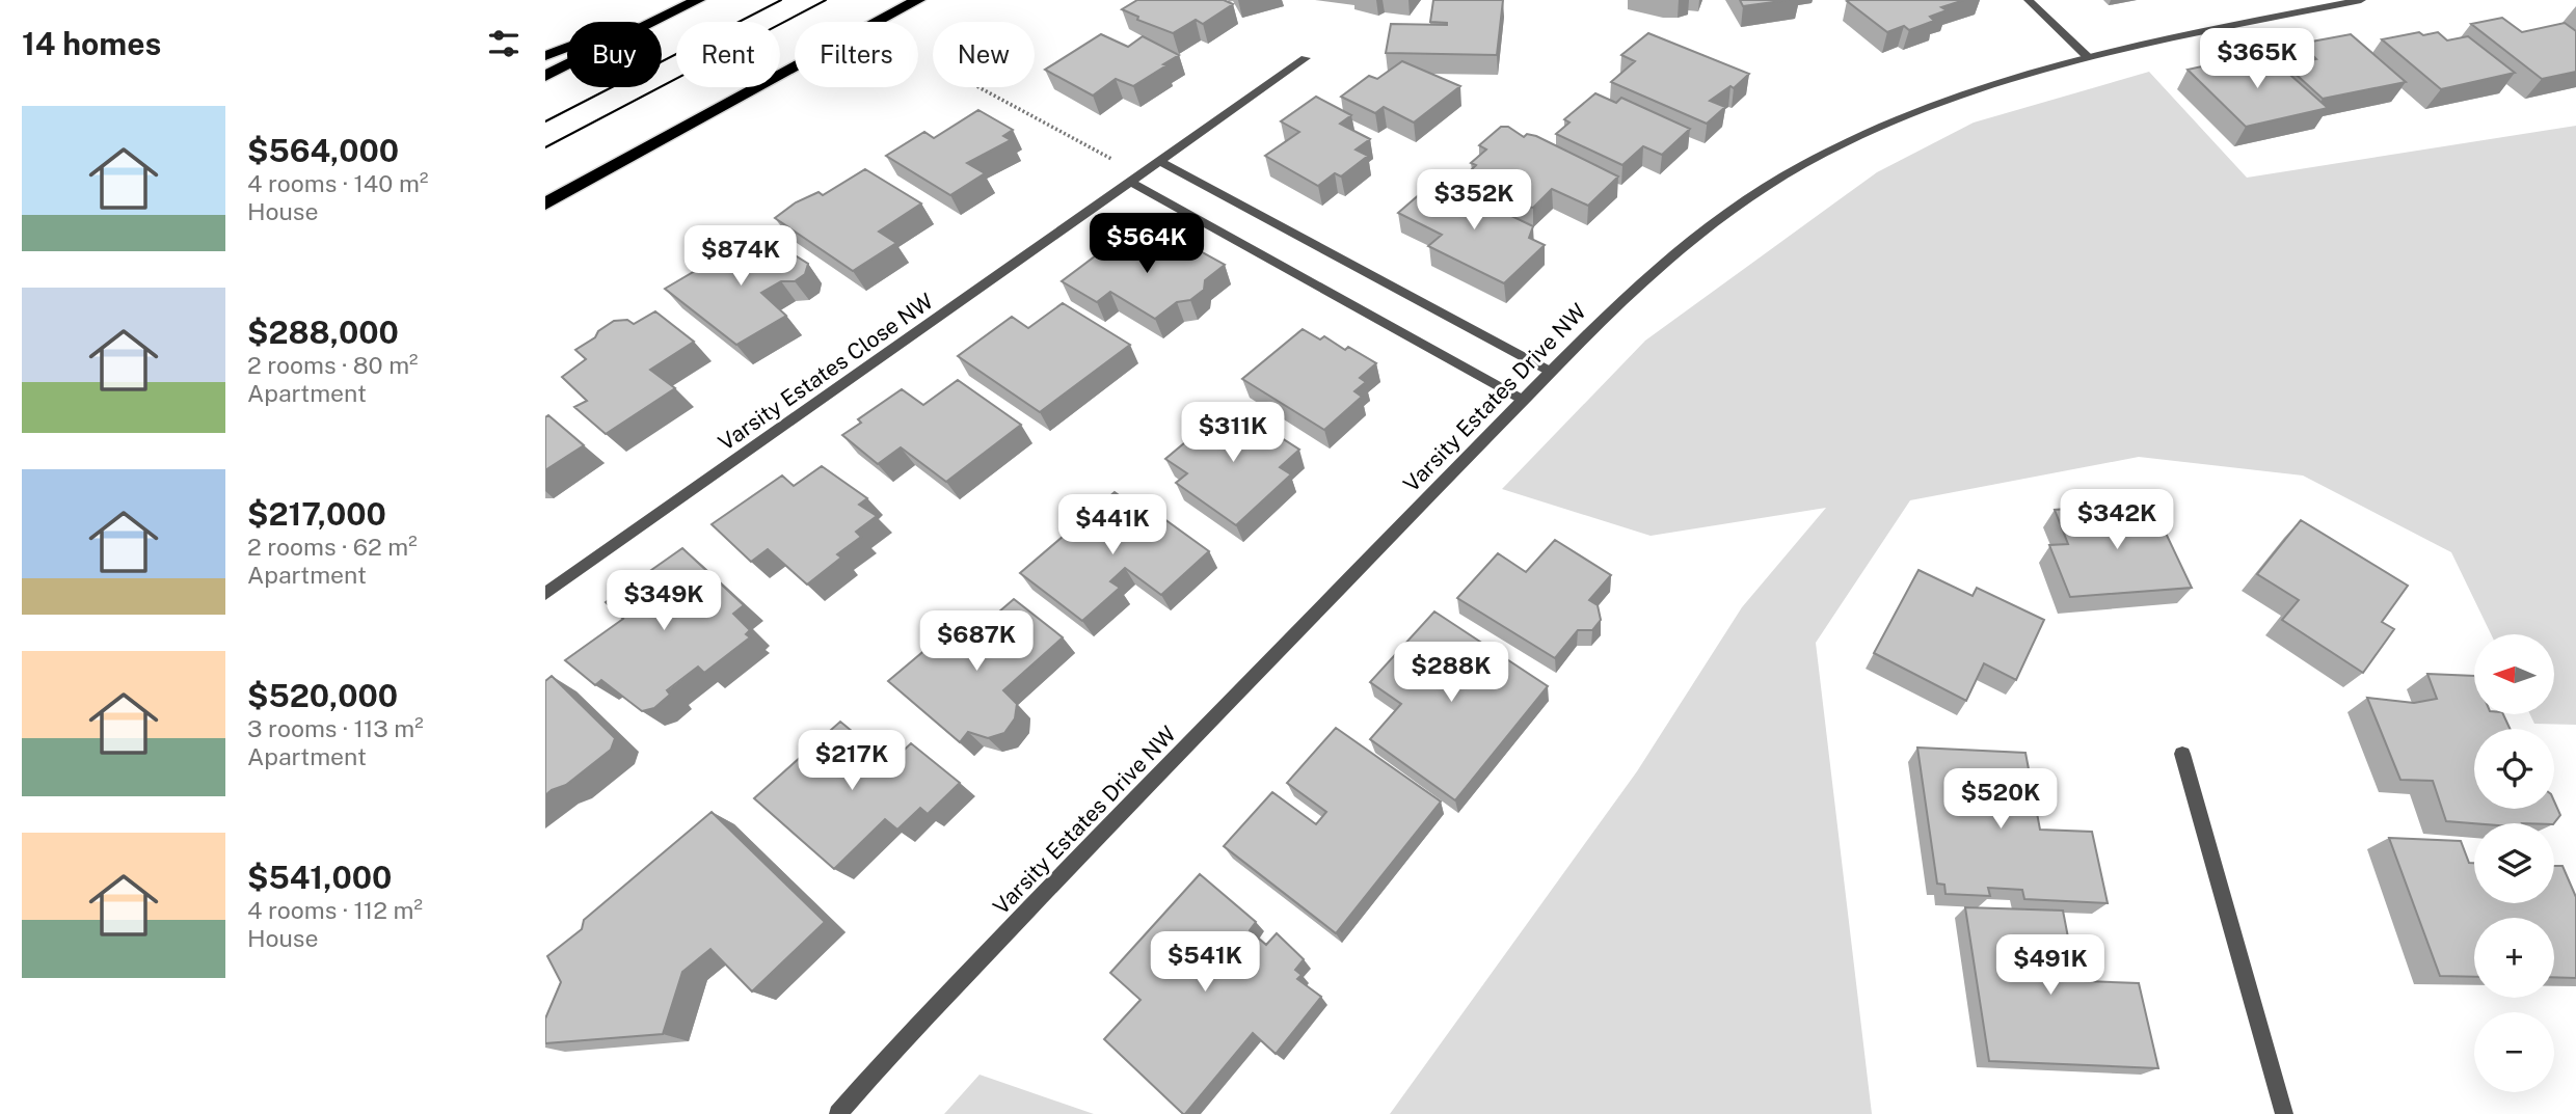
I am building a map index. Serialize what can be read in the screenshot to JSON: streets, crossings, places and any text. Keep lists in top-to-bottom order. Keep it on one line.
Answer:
{"streets":{"street":["Varsity Estates Close NW","Varsity Estates Drive NW"]},"north":"left","page":{"heading":"14 homes","chip":["Buy","Rent","Filters","New"],"price":["$365K","$352K","$564K","$874K","$311K","$342K","$441K","$349K","$687K","$288K","$217K","$520K","$541K","$491K"],"list":[{"name":"$564,000","note":"4 rooms · 140 m² · House"},{"name":"$288,000","note":"2 rooms · 80 m² · Apartment"},{"name":"$217,000","note":"2 rooms · 62 m² · Apartment"},{"name":"$520,000","note":"3 rooms · 113 m² · Apartment"},{"name":"$541,000","note":"4 rooms · 112 m² · House"}],"map_buttons":["+","−"]}}
